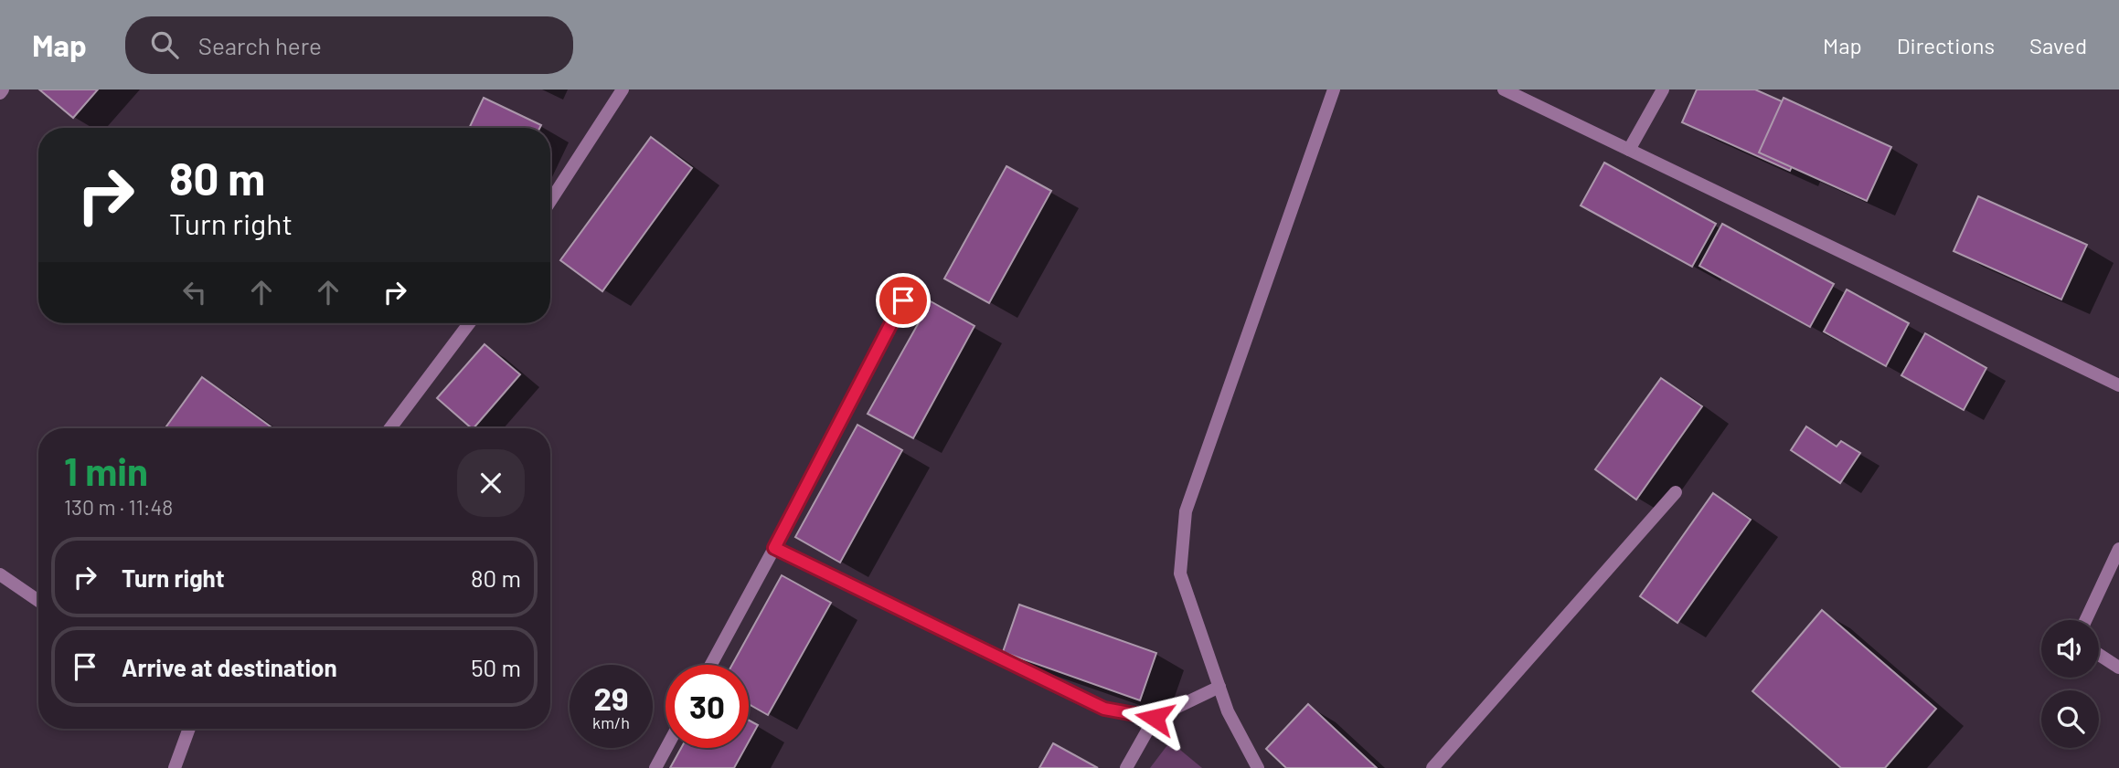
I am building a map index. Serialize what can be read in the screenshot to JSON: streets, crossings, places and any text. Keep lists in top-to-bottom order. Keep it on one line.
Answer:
{"page":{"header":"Map","search":"Search here","nav":["Map","Directions","Saved"],"turn":["80 m","Turn right"],"heading":["1 min","130 m · 11:48"],"list":[{"name":"Turn right","value":"80 m"},{"name":"Arrive at destination","value":"50 m"}],"speed":"29 km/h","limit":"30"}}
